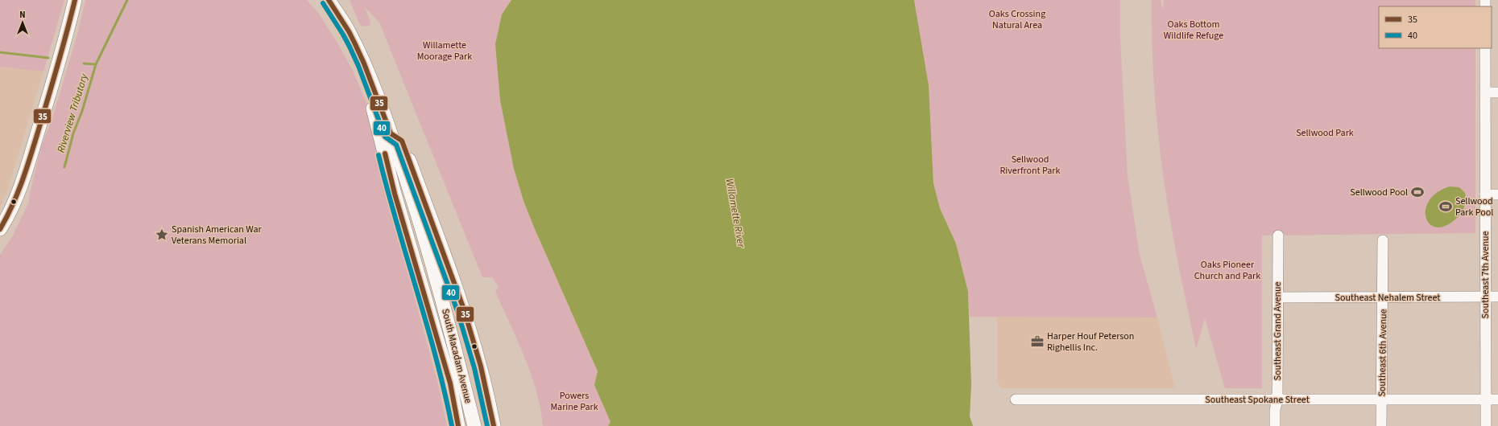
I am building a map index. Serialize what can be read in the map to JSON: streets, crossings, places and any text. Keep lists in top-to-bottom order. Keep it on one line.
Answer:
{"streets":{"main road":["South Macadam Avenue"],"street":["Southeast 7th Avenue","Southeast Nehalem Street","Southeast Grand Avenue","Southeast 6th Avenue","Southeast Spokane Street"]},"crossings":[["Southeast 7th Avenue","Southeast Nehalem Street"],["Southeast 7th Avenue","Southeast Spokane Street"],["Southeast Nehalem Street","Southeast Grand Avenue"],["Southeast Nehalem Street","Southeast 6th Avenue"],["Southeast Grand Avenue","Southeast Spokane Street"],["Southeast 6th Avenue","Southeast Spokane Street"]],"water":["Riverview Tributary","Willamette River"],"parks":["Oaks Crossing Natural Area","Oaks Bottom Wildlife Refuge","Willamette Moorage Park","Sellwood Park","Sellwood Riverfront Park","Oaks Pioneer Church and Park","Powers Marine Park"],"places":{"sports":["Sellwood Pool","Sellwood Park Pool"],"place":["Spanish American War Veterans Memorial"],"office":["Harper Houf Peterson Righellis Inc."]},"lines":["transit line 35","transit line 40"],"legend":["35","40"],"north":"top"}
